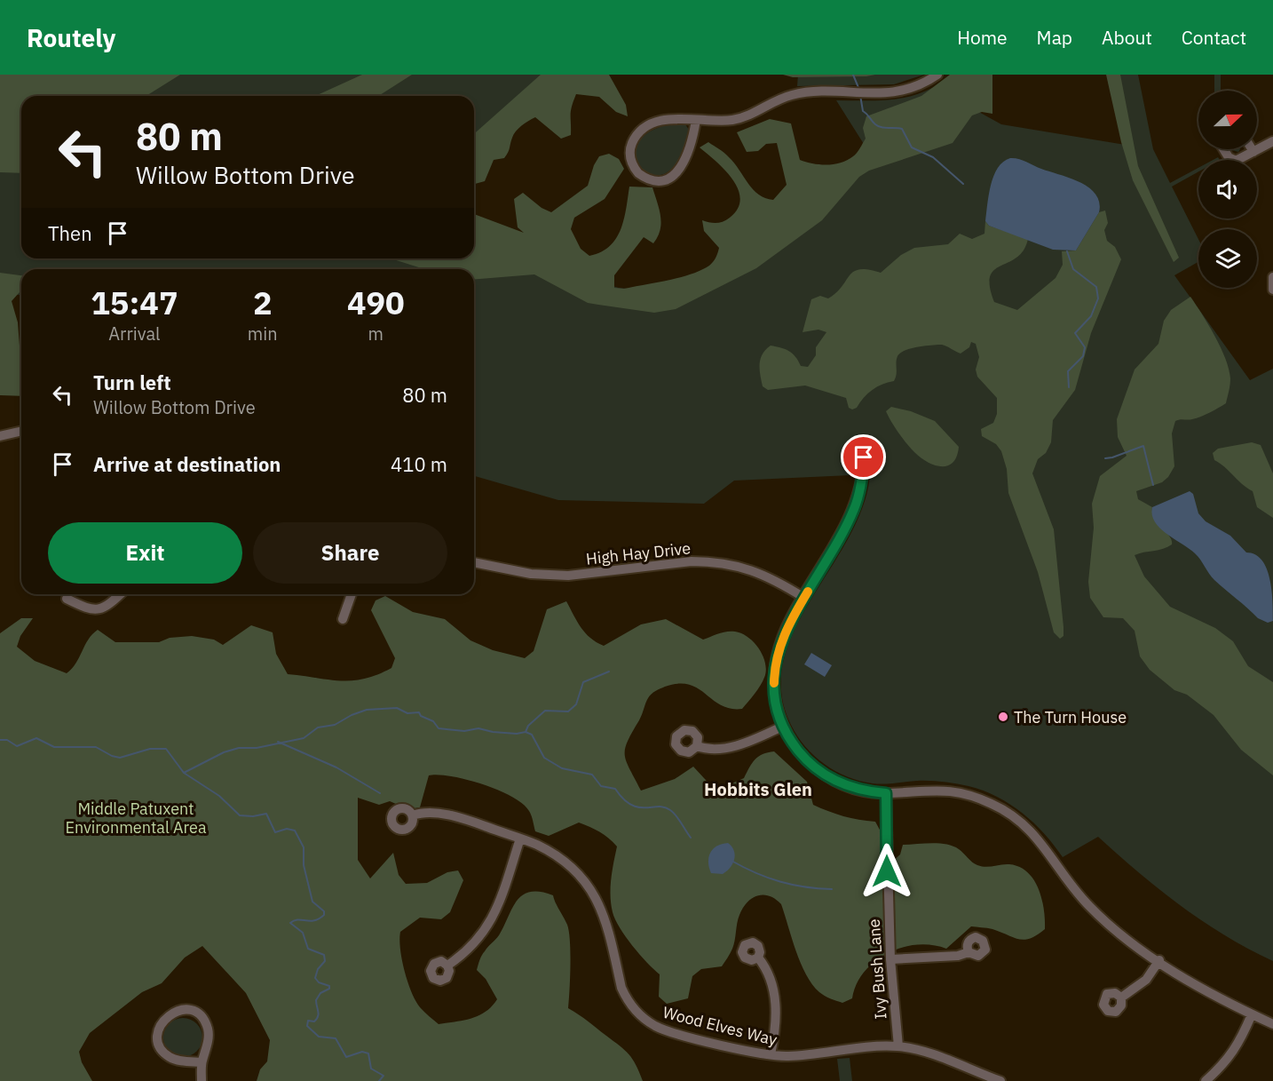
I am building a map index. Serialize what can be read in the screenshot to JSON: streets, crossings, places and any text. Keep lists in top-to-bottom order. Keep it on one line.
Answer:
{"streets":{"street":["High Hay Drive","Ivy Bush Lane","Wood Elves Way"]},"crossings":[["Ivy Bush Lane","Wood Elves Way"]],"districts":["Hobbits Glen"],"parks":["Middle Patuxent Environmental Area"],"places":["The Turn House"],"north":"right","page":{"header":"Routely","nav":["Home","Map","About","Contact"],"turn":["80 m","Willow Bottom Drive"],"then":"Then","eta":["15:47","Arrival","2","min","490","m"],"list":[{"name":"Turn left","note":"Willow Bottom Drive","value":"80 m"},{"name":"Arrive at destination","value":"410 m"}],"buttons":["Exit","Share"]}}
